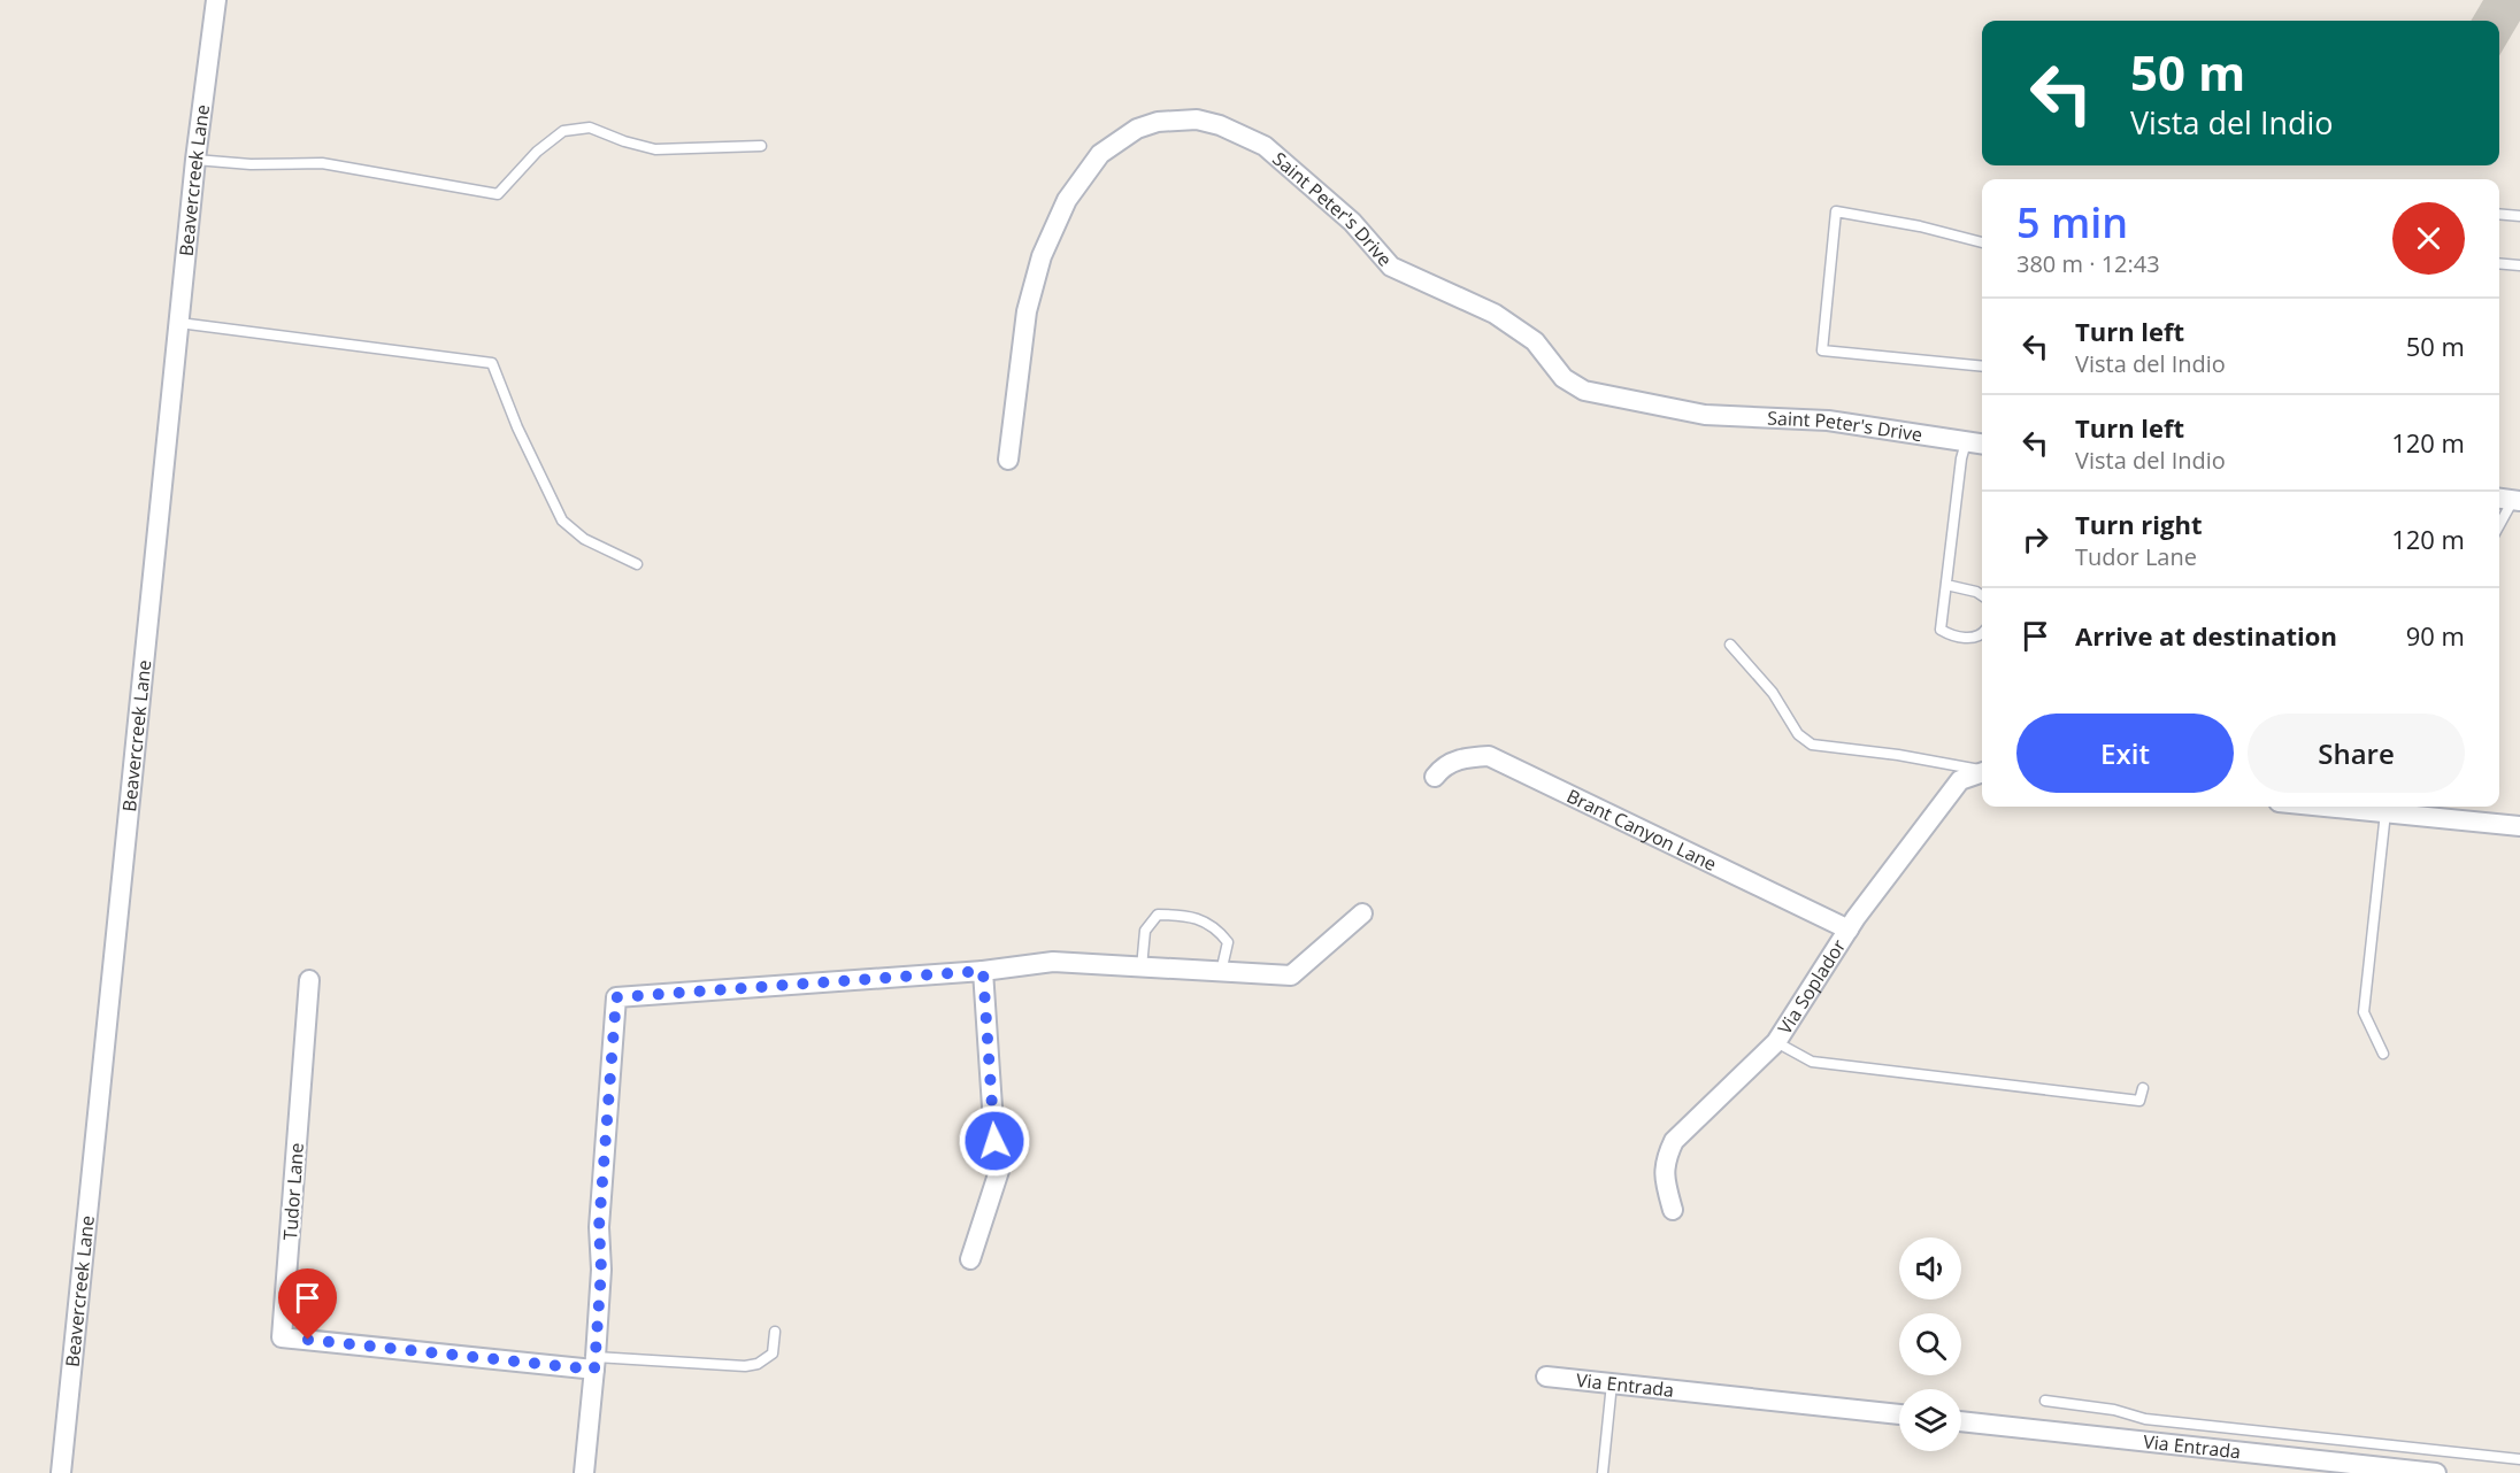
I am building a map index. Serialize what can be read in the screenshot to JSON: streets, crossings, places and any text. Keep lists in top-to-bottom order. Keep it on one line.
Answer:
{"streets":{"street":["Beavercreek Lane","Saint Peter's Drive","Brant Canyon Lane","Via Soplador","Tudor Lane","Via Entrada"]},"crossings":[["Brant Canyon Lane","Via Soplador"]],"page":{"turn":["50 m","Vista del Indio"],"heading":["5 min","380 m · 12:43"],"list":[{"name":"Turn left","note":"Vista del Indio","value":"50 m"},{"name":"Turn left","note":"Vista del Indio","value":"120 m"},{"name":"Turn right","note":"Tudor Lane","value":"120 m"},{"name":"Arrive at destination","value":"90 m"}],"buttons":["Exit","Share"]}}
